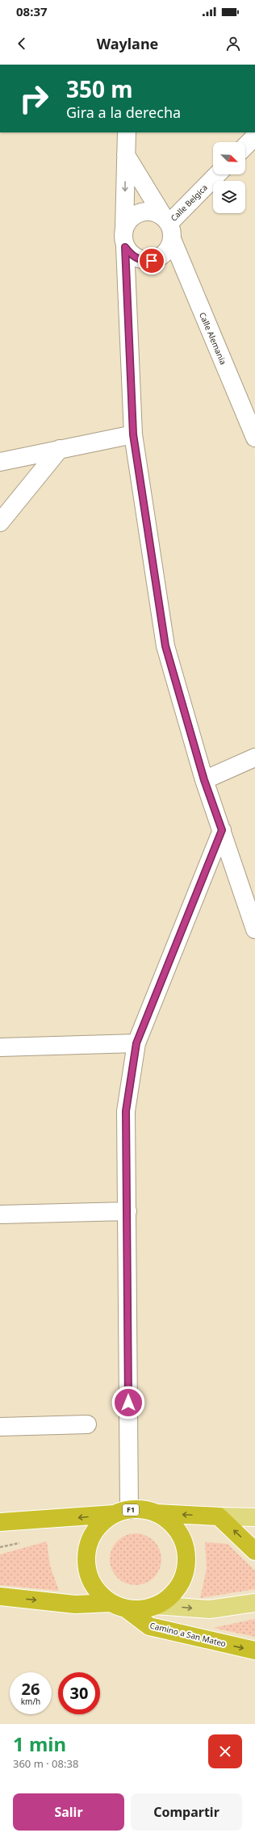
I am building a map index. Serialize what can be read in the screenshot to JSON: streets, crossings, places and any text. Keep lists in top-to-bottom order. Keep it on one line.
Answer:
{"streets":{"highway":["F1","Camino a San Mateo"],"street":["Calle Belgica","Calle Alemania"]},"crossings":[["Calle Belgica","Calle Alemania"],["F1","Camino a San Mateo"]],"north":"bottom right","page":{"status":"08:37","header":"Waylane","turn":["350 m","Gira a la derecha"],"speed":"26 km/h","limit":"30","heading":["1 min","360 m · 08:38"],"buttons":["Salir","Compartir"]}}
